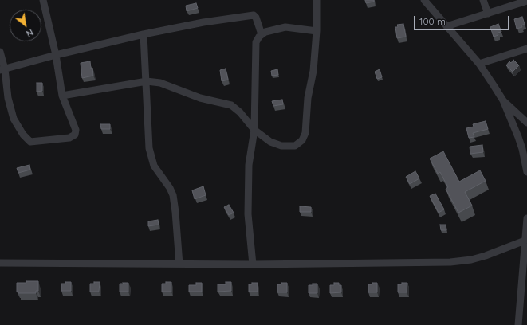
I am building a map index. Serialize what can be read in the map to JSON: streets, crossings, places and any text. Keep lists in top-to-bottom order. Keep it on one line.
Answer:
{"scale_bar":"100 m","north":"bottom right"}
